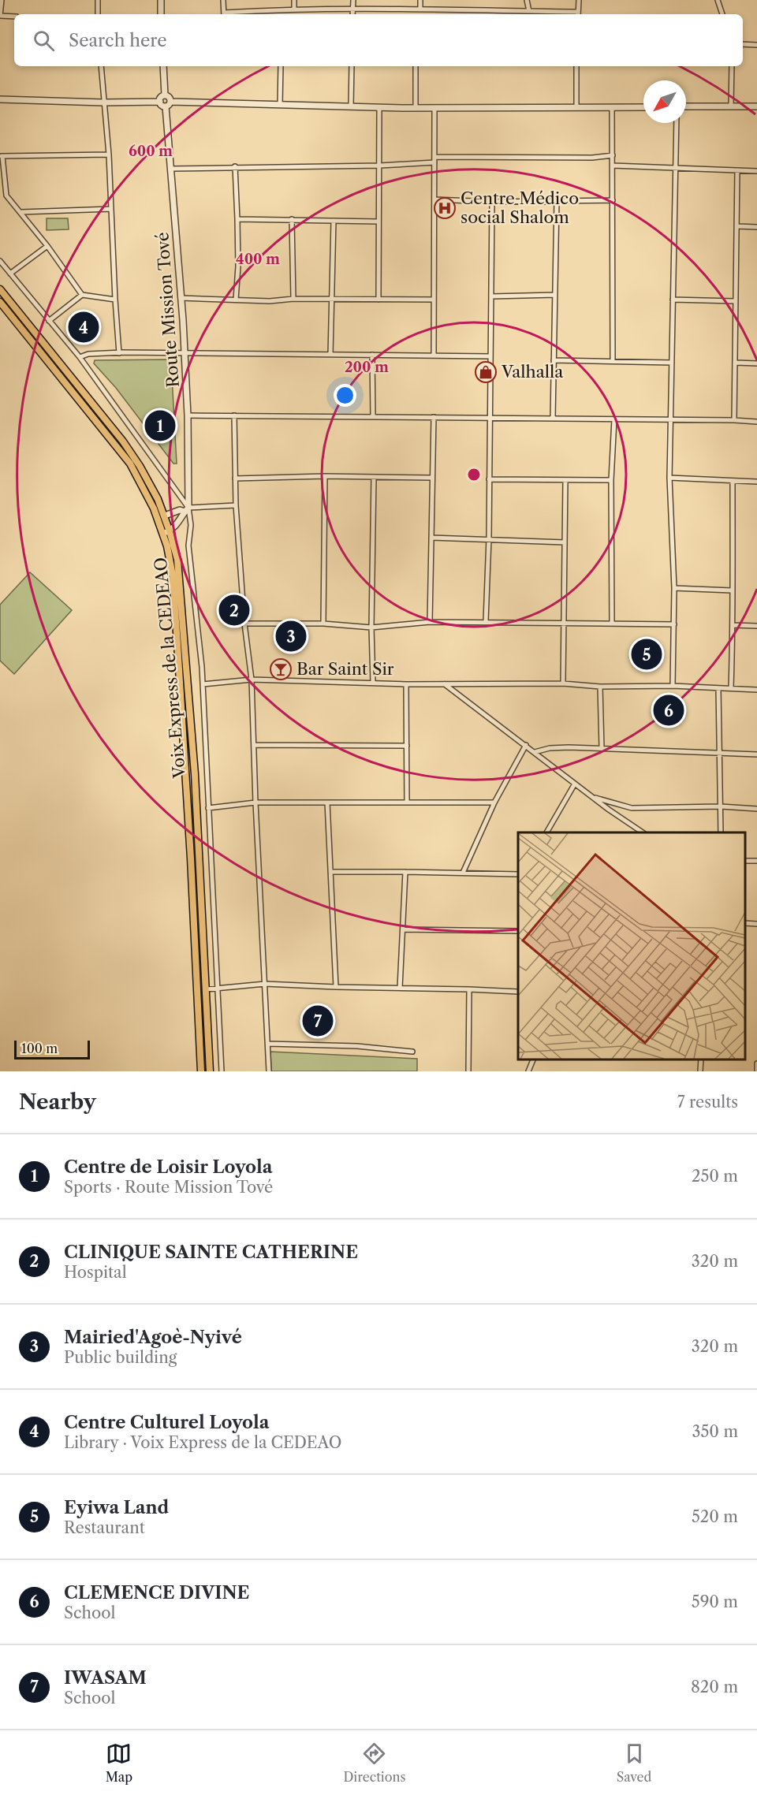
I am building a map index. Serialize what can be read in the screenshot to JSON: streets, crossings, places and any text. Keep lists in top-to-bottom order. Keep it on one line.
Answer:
{"streets":{"main road":["Voix Express de la CEDEAO"],"street":["Route Mission Tové"]},"places":{"hospital":["Centre Médico social Shalom"],"shop":["Valhalla"],"bar":["Bar Saint Sir"]},"scale_bar":"100 m","north":"bottom left","page":{"search":"Search here","pins":["4","1","2","3","5","6","7"],"scale":"100 m","heading":["Nearby","7 results"],"list":[{"mark":"1","name":"Centre de Loisir Loyola","note":"Sports · Route Mission Tové","value":"250 m"},{"mark":"2","name":"CLINIQUE SAINTE CATHERINE","note":"Hospital","value":"320 m"},{"mark":"3","name":"Mairied'Agoè-Nyivé","note":"Public building","value":"320 m"},{"mark":"4","name":"Centre Culturel Loyola","note":"Library · Voix Express de la CEDEAO","value":"350 m"},{"mark":"5","name":"Eyiwa Land","note":"Restaurant","value":"520 m"},{"mark":"6","name":"CLEMENCE DIVINE","note":"School","value":"590 m"},{"mark":"7","name":"IWASAM","note":"School","value":"820 m"}],"nav":["Map","Directions","Saved"]},"rings":["600 m","400 m","200 m"]}
